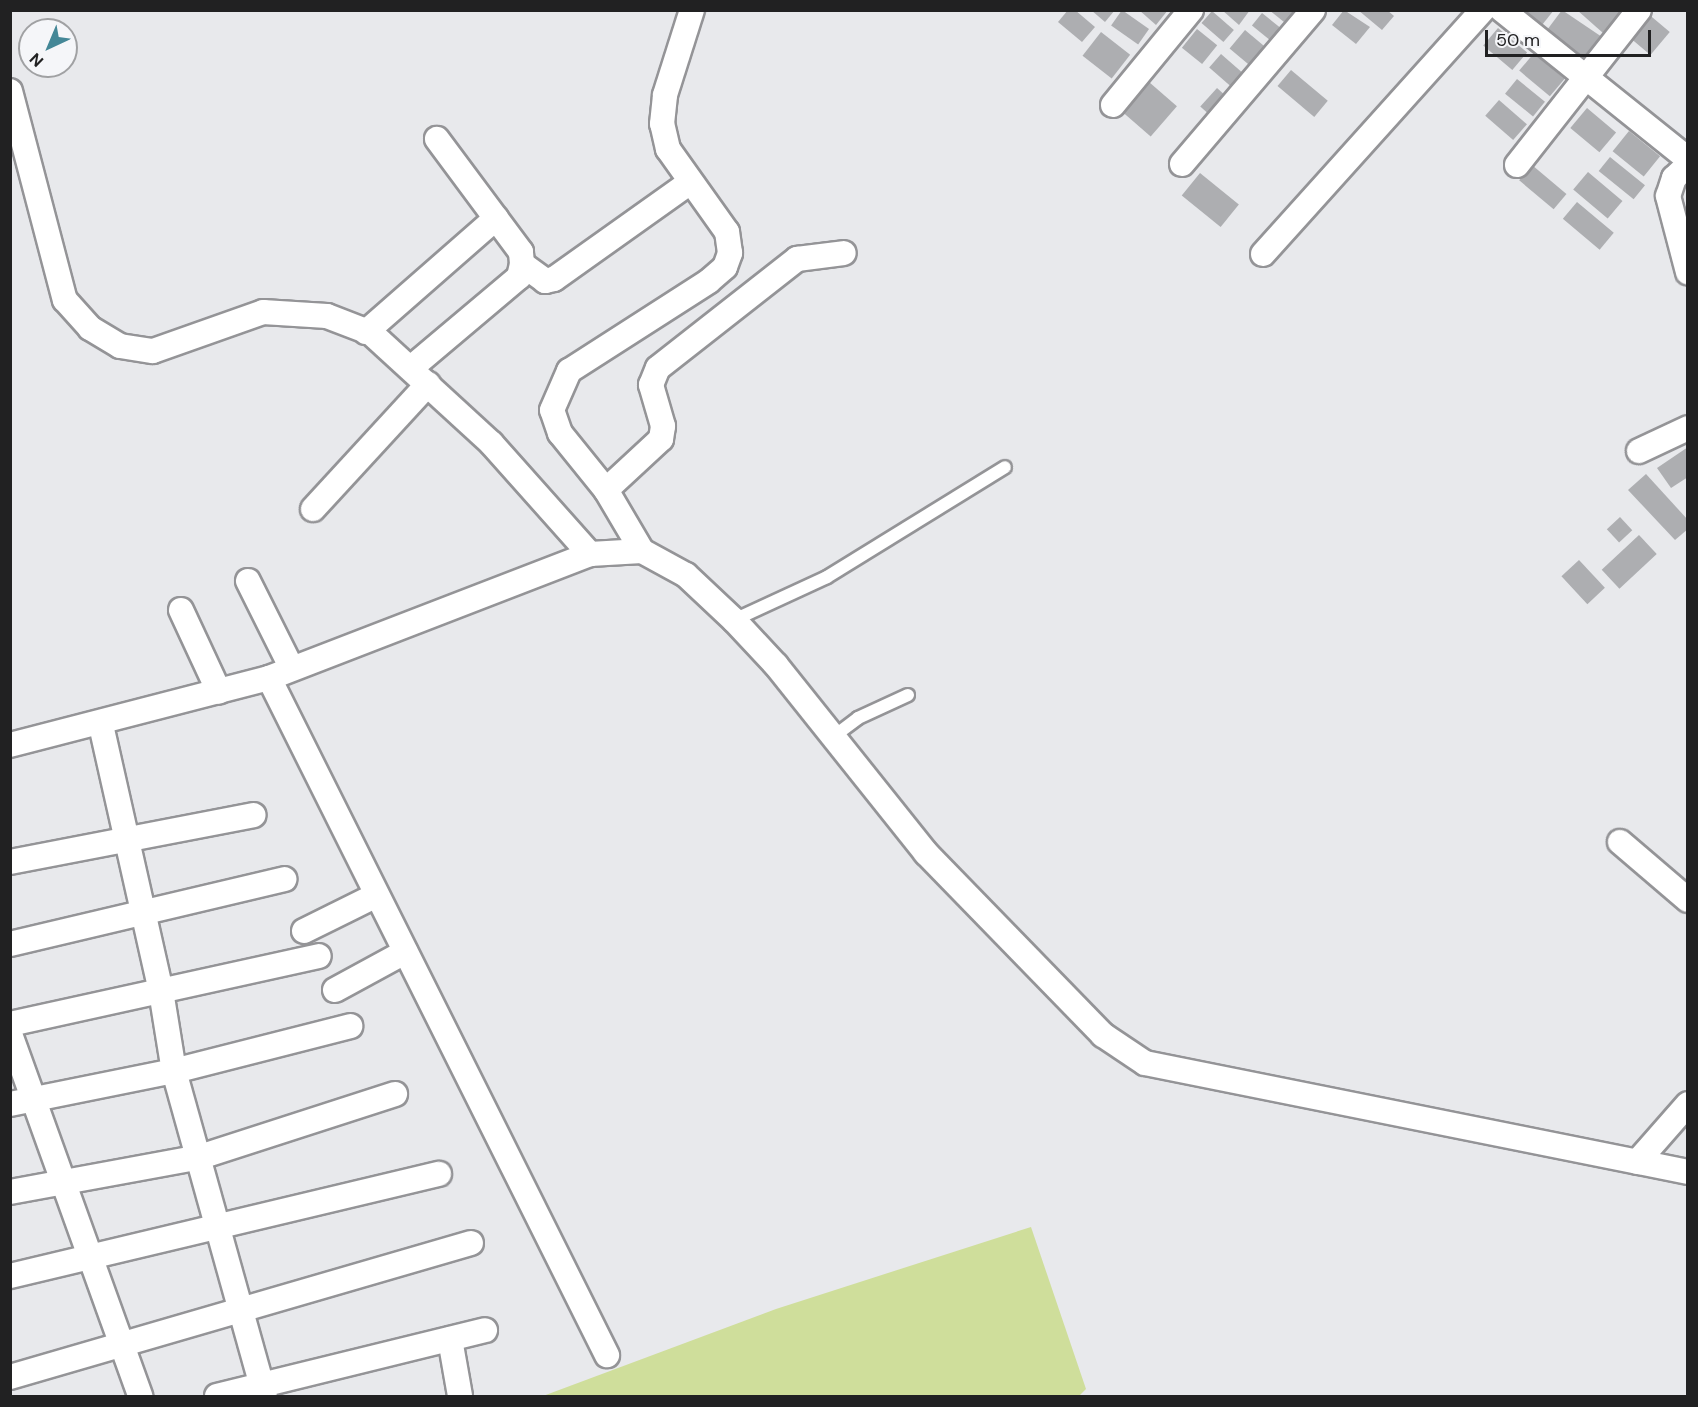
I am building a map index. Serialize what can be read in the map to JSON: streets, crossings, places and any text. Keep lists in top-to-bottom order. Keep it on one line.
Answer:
{"scale_bar":"50 m","north":"bottom left"}
